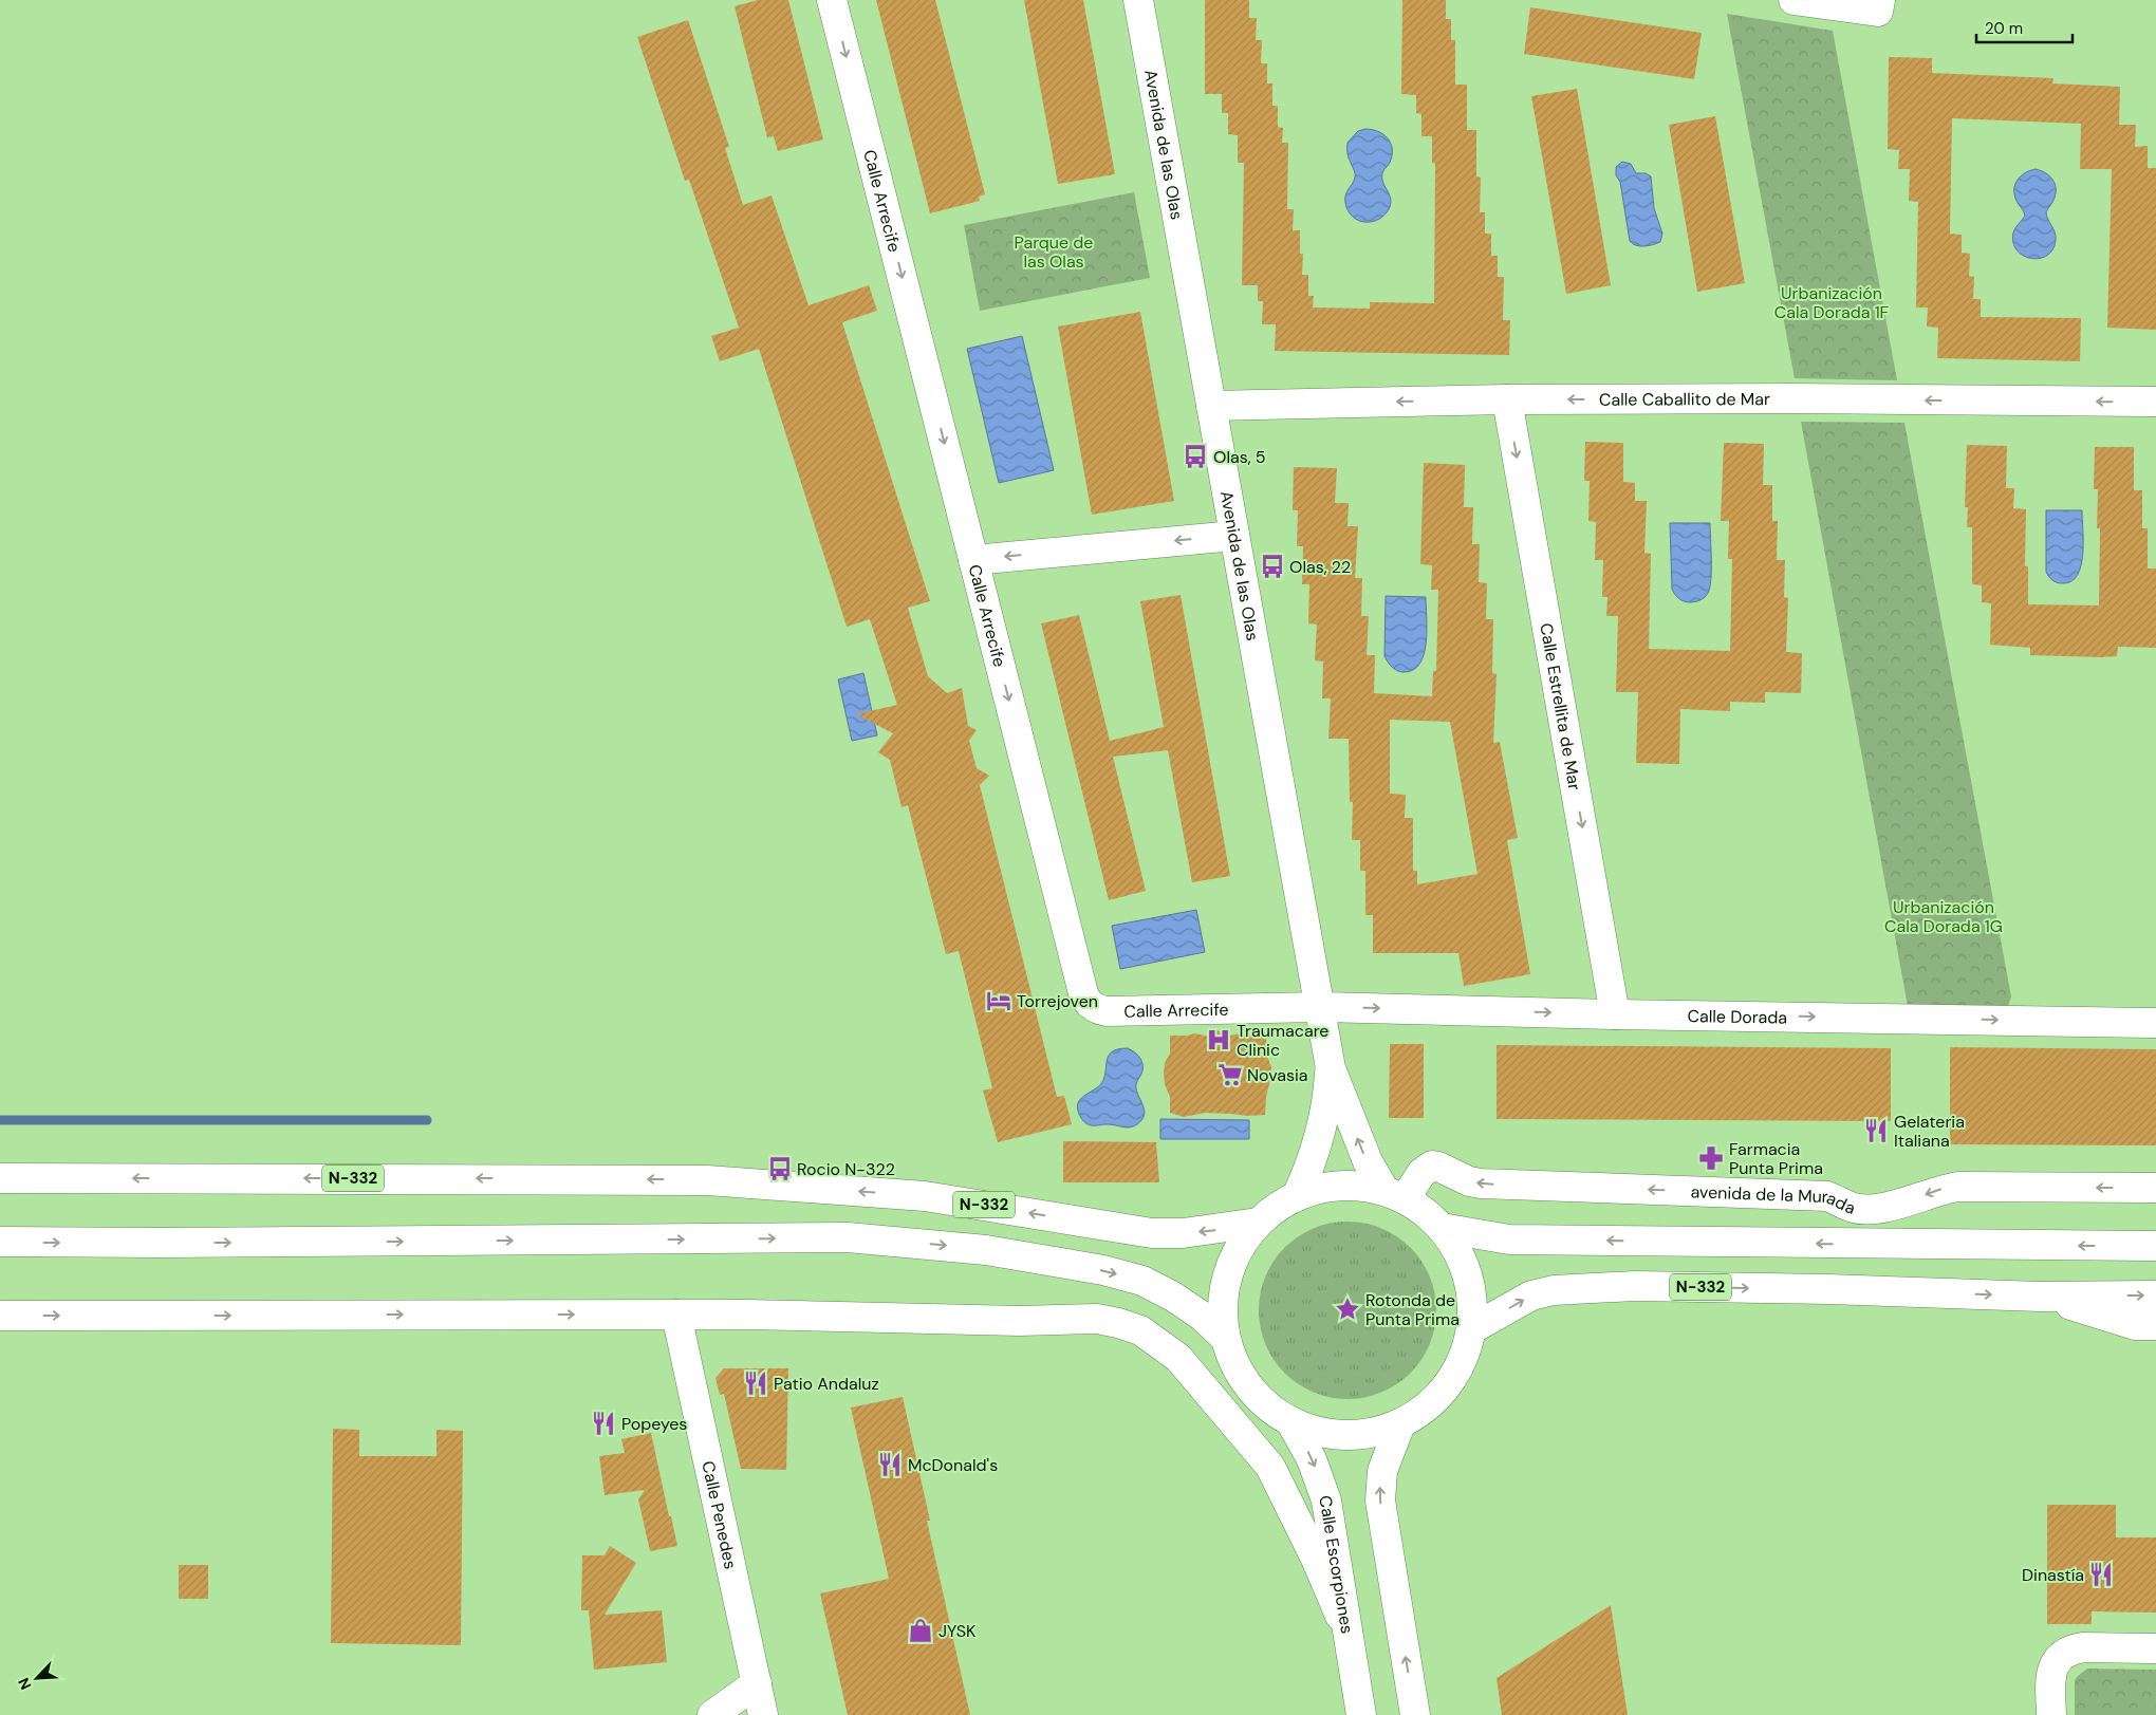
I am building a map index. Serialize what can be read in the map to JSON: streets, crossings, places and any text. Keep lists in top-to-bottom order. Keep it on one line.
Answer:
{"streets":{"main road":["Avenida de las Olas","Calle Arrecife","Calle Caballito de Mar","Calle Estrellita de Mar","Calle Dorada","N-332","avenida de la Murada","Calle Penedes","Calle Escorpiones"]},"crossings":[["Avenida de las Olas","Calle Arrecife"],["Avenida de las Olas","Calle Caballito de Mar"],["Avenida de las Olas","Calle Dorada"],["Avenida de las Olas","N-332"],["Avenida de las Olas","avenida de la Murada"],["Calle Arrecife","Calle Dorada"],["Calle Caballito de Mar","Calle Estrellita de Mar"],["Calle Estrellita de Mar","Calle Dorada"],["N-332","avenida de la Murada"],["N-332","Calle Escorpiones"]],"one_way":["Calle Arrecife","Calle Caballito de Mar","Calle Estrellita de Mar"],"parks":["Parque de las Olas","Urbanización Cala Dorada 1F","Urbanización Cala Dorada 1G"],"places":{"bus stop":["Olas, 5","Olas, 22","Rocio N-322"],"hotel":["Torrejoven"],"hospital":["Traumacare Clinic"],"supermarket":["Novasia"],"restaurant":["Gelateria Italiana","Patio Andaluz","Popeyes","McDonald's","Dinastía"],"pharmacy":["Farmacia Punta Prima"],"place":["Rotonda de Punta Prima"],"shop":["JYSK"]},"scale_bar":"20 m","north":"bottom left"}
